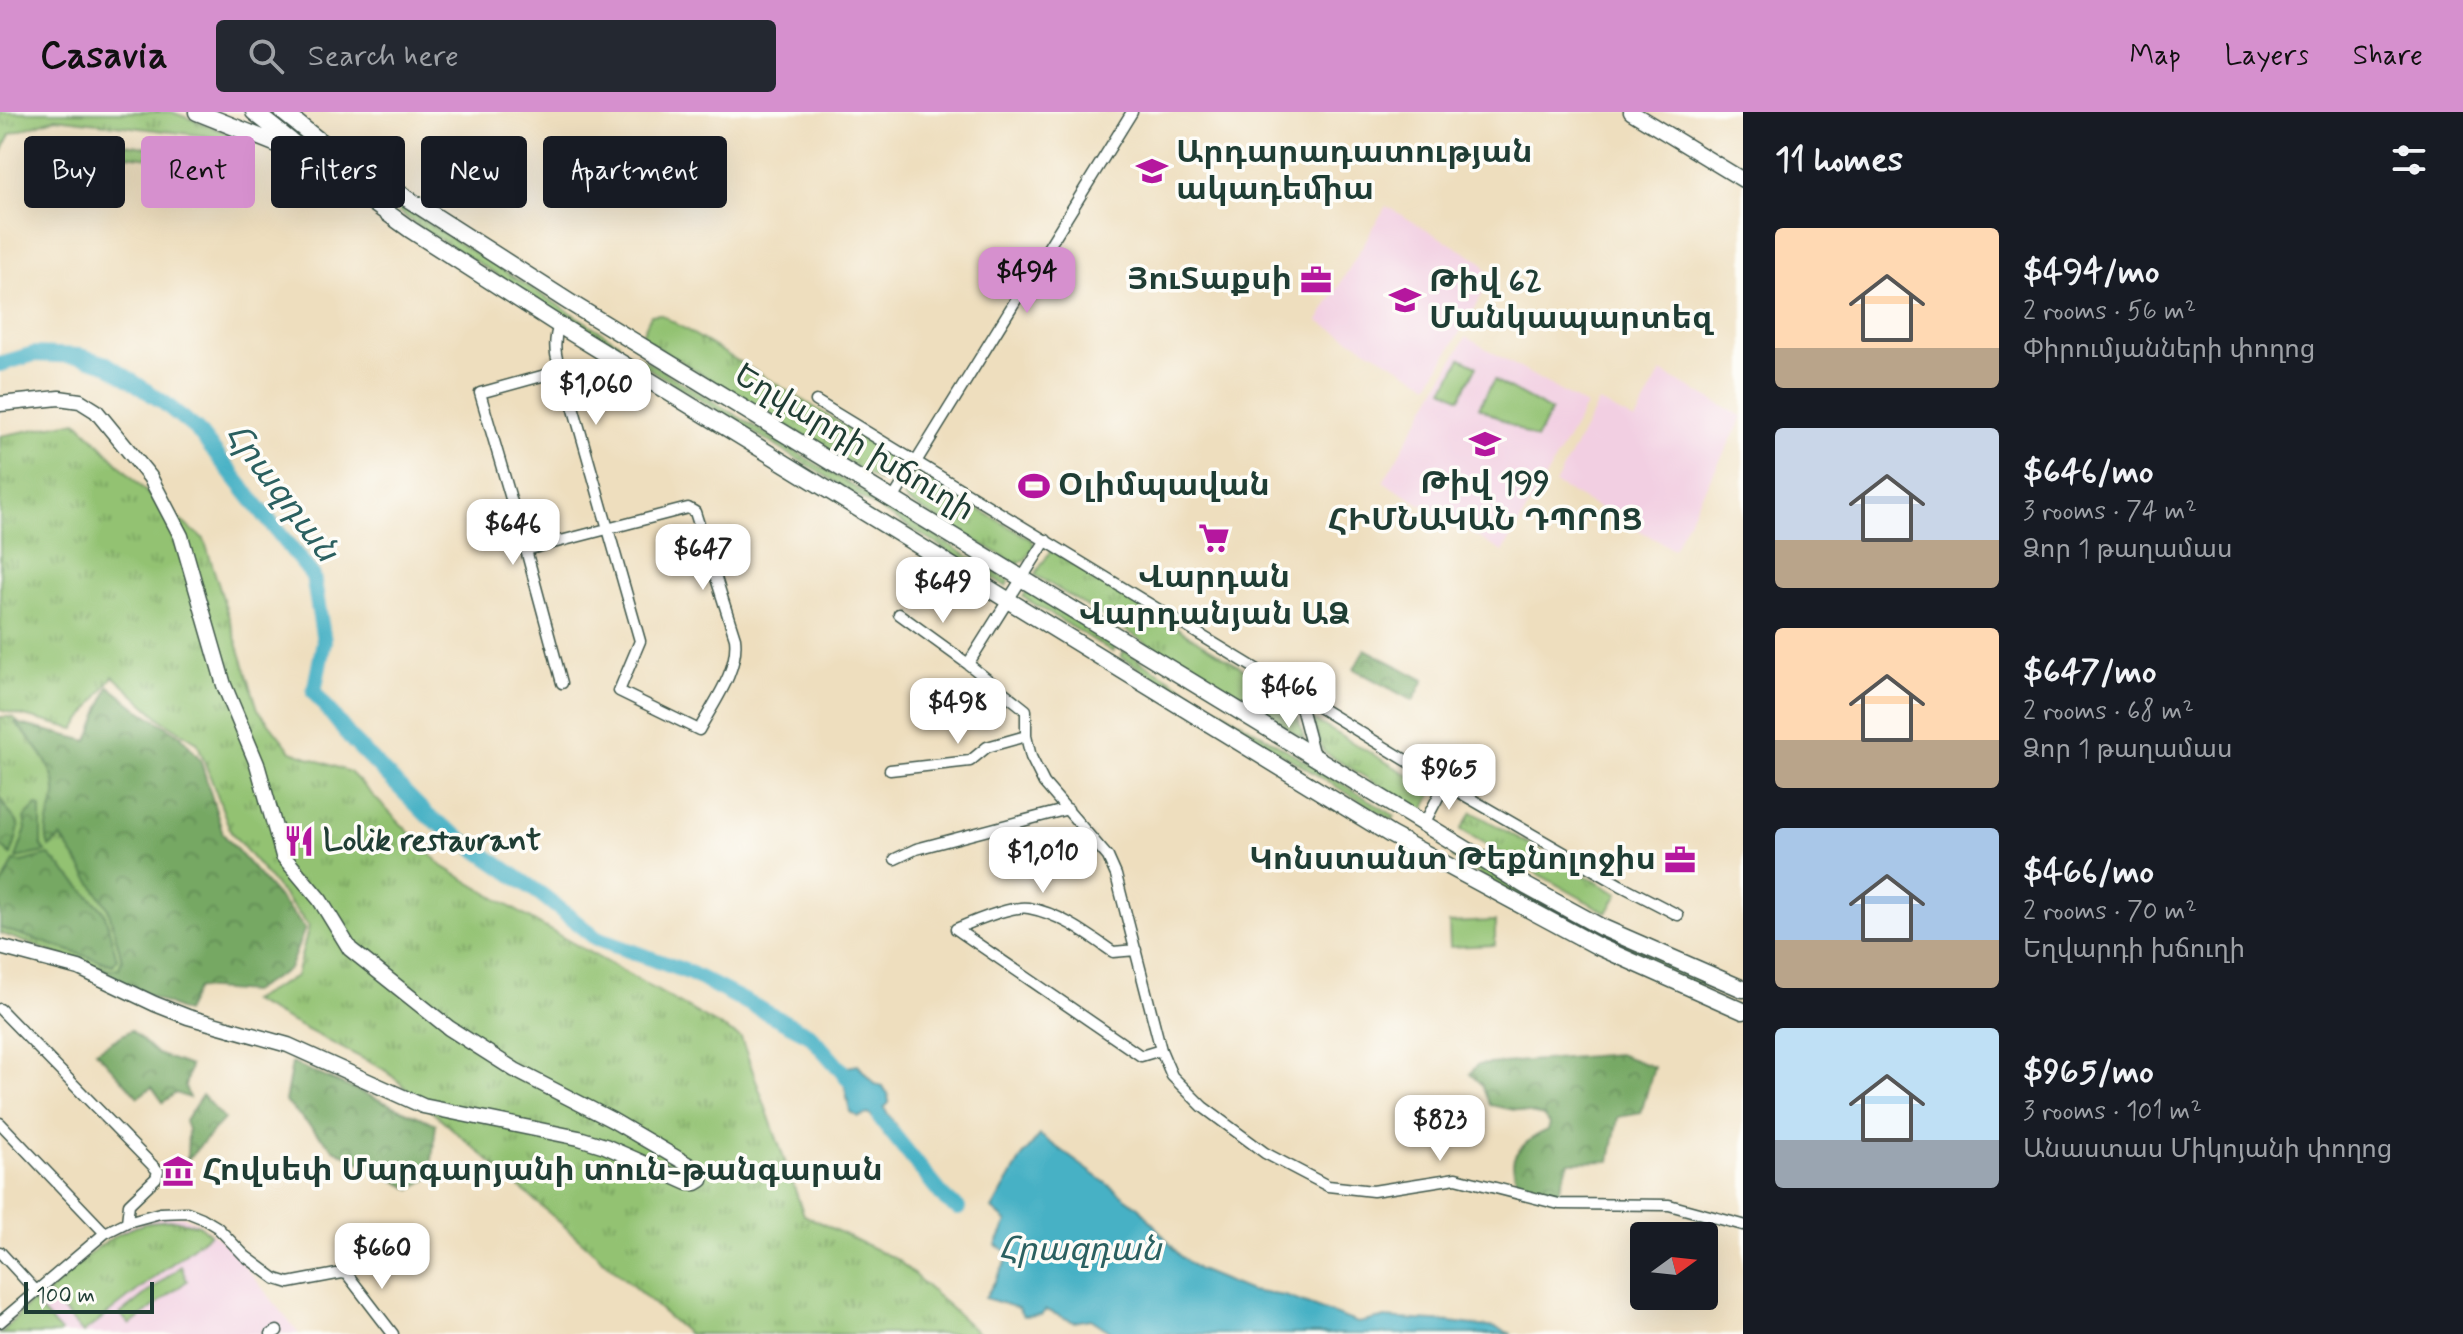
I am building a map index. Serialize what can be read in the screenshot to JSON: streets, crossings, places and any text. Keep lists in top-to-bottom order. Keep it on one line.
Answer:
{"streets":{"main road":["Եղվարդի խճուղի"]},"water":["Հրազդան"],"places":{"school or university":["Արդարադատության ակադեմիա","Թիվ 62 Մանկապարտեզ","Թիվ 199 ՀԻՄՆԱԿԱՆ ԴՊՐՈՑ"],"office":["ՅուՏաքսի","Կոնստանտ Թեքնոլոջիս"],"sports":["Օլիմպավան"],"supermarket":["Վարդան Վարդանյան ԱՁ"],"restaurant":["Lolik restaurant"],"museum":["Հովսեփ Մարգարյանի տուն-թանգարան"]},"scale_bar":"100 m","north":"right","page":{"header":"Casavia","search":"Search here","nav":["Map","Layers","Share"],"heading":"11 homes","chip":["Buy","Rent","Filters","New","Apartment"],"list":[{"name":"$494/mo","note":"2 rooms · 56 m² · Փիրումյանների փողոց"},{"name":"$646/mo","note":"3 rooms · 74 m² · Ձոր 1 թաղամաս"},{"name":"$647/mo","note":"2 rooms · 68 m² · Ձոր 1 թաղամաս"},{"name":"$466/mo","note":"2 rooms · 70 m² · Եղվարդի խճուղի"},{"name":"$965/mo","note":"3 rooms · 101 m² · Անաստաս Միկոյանի փողոց"}],"price":["$494","$1,060","$646","$647","$649","$466","$498","$965","$1,010","$823","$660"],"scale":"100 m"}}
